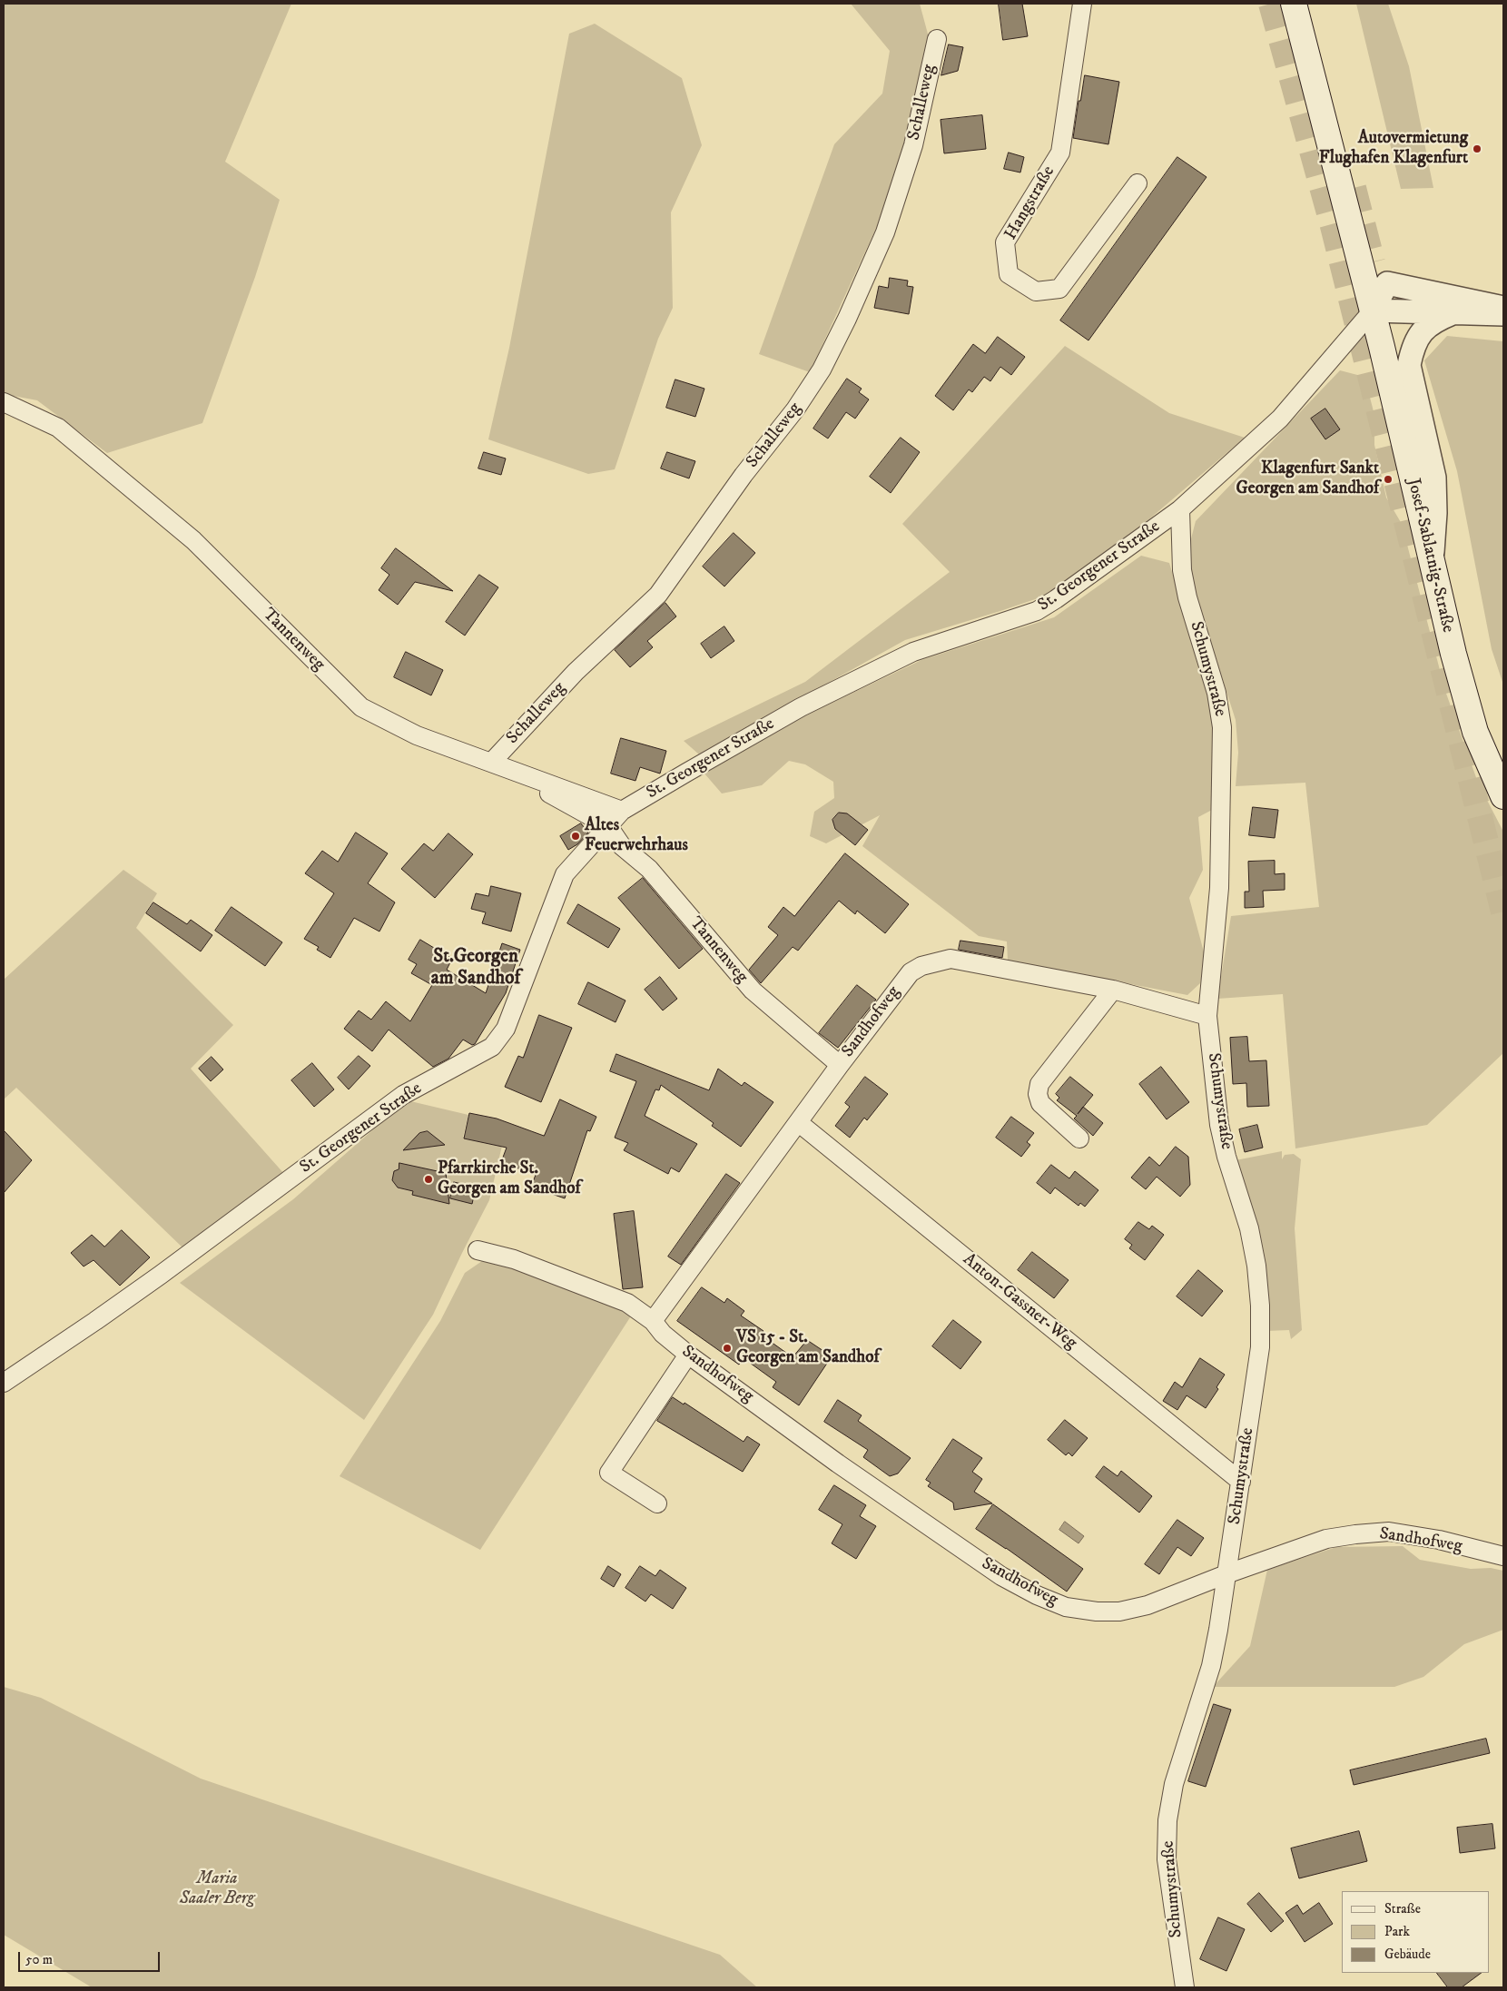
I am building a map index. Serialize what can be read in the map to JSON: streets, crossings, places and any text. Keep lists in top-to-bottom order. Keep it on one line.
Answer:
{"streets":{"main road":["Josef-Sablatnig-Straße"],"street":["Schalleweg","Hangstraße","St. Georgener Straße","Tannenweg","Schumystraße","Sandhofweg","Anton-Gassner-Weg"]},"crossings":[["Schalleweg","Tannenweg"],["St. Georgener Straße","Tannenweg"],["St. Georgener Straße","Schumystraße"],["Tannenweg","Sandhofweg"],["Schumystraße","Sandhofweg"],["Schumystraße","Anton-Gassner-Weg"],["Sandhofweg","Anton-Gassner-Weg"]],"districts":["St.Georgen am Sandhof"],"parks":["Maria Saaler Berg"],"places":["Autovermietung Flughafen Klagenfurt","Klagenfurt Sankt Georgen am Sandhof","Altes Feuerwehrhaus","Pfarrkirche St. Georgen am Sandhof","VS 15 - St. Georgen am Sandhof"],"legend":["Straße","Park","Gebäude"],"scale_bar":"50 m"}
